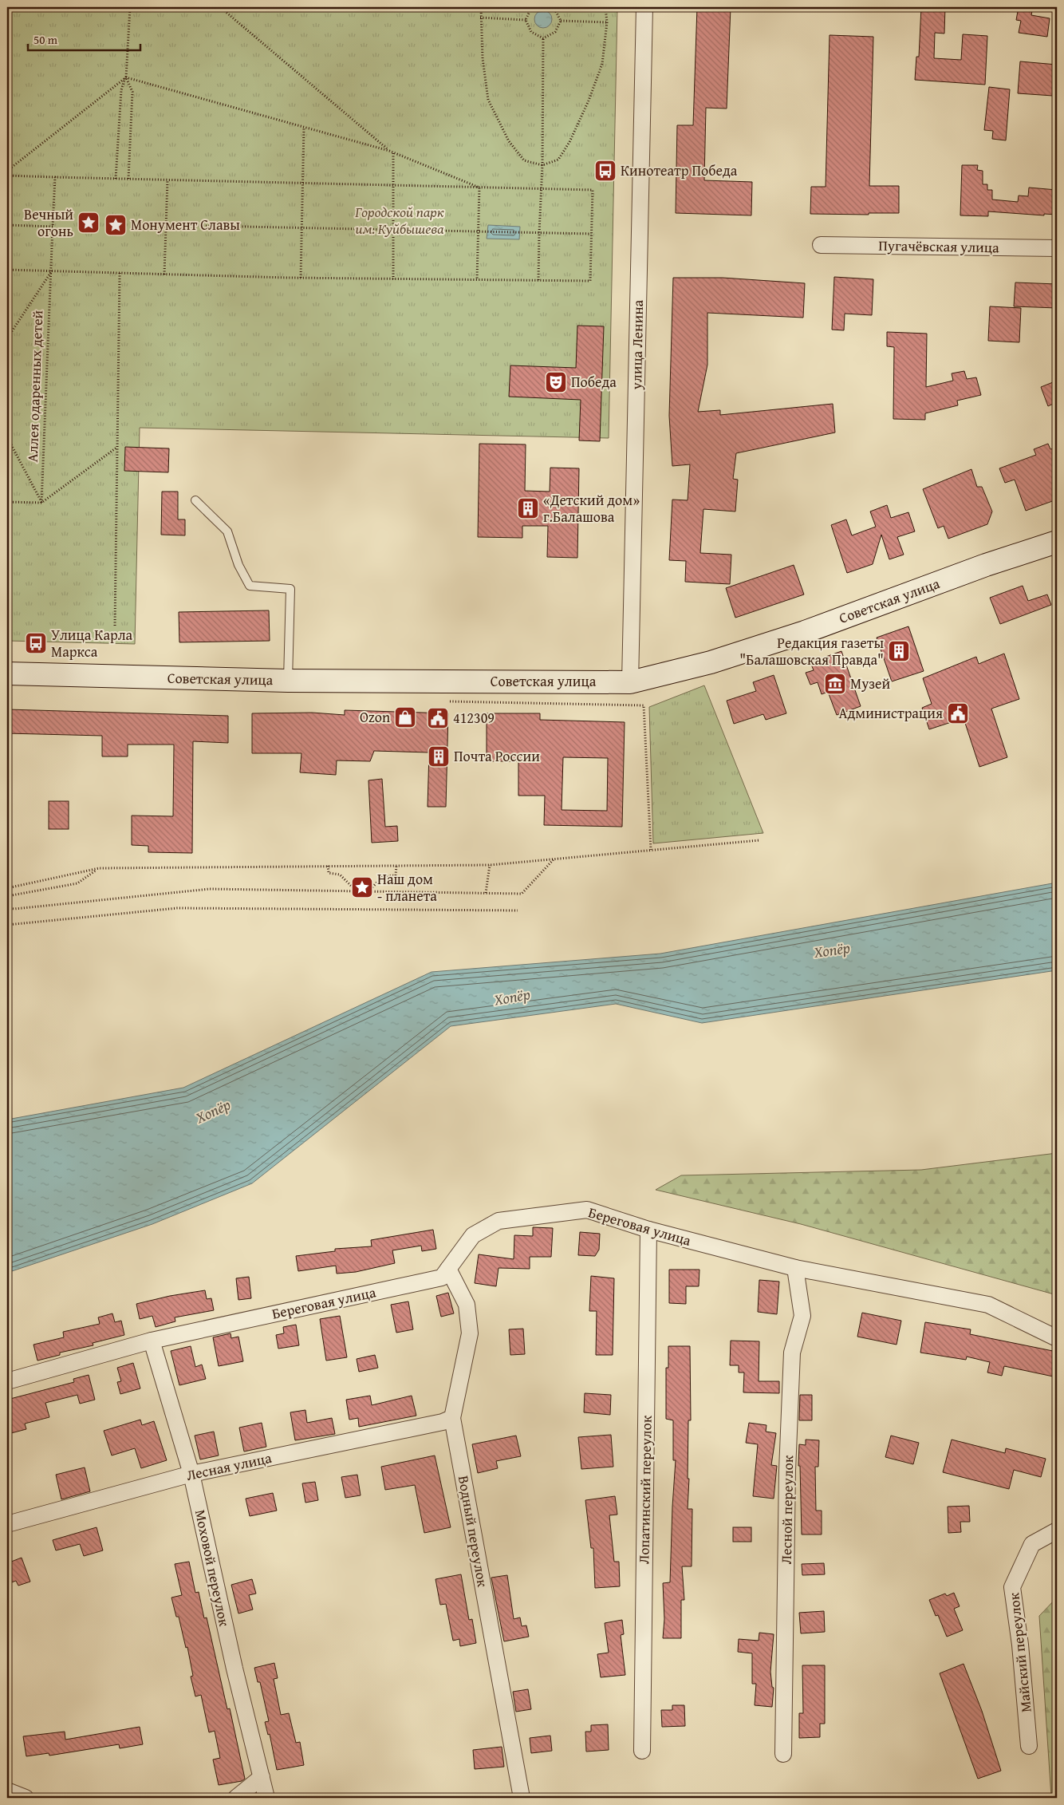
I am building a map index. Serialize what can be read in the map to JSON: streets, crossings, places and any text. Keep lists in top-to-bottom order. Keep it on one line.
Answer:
{"streets":{"street":["Пугачёвская улица","улица Ленина","Советская улица","Береговая улица","Лесная улица","Лопатинский переулок","Лесной переулок","Водный переулок","Моховой переулок","Майский переулок"],"path":["Аллея одаренных детей"]},"crossings":[["улица Ленина","Советская улица"],["Береговая улица","Лопатинский переулок"],["Береговая улица","Лесной переулок"],["Береговая улица","Водный переулок"],["Береговая улица","Моховой переулок"],["Лесная улица","Водный переулок"],["Лесная улица","Моховой переулок"]],"water":["Хопёр"],"parks":["Городской парк им. Куйбышева"],"places":{"bus stop":["Кинотеатр Победа","Улица Карла Маркса"],"place":["Вечный огонь","Монумент Славы","Наш дом - планета"],"theatre":["Победа"],"building":["«Детский дом» г.Балашова","Редакция газеты \"Балашовская Правда\"","Почта России"],"museum":["Музей"],"public building":["Администрация","412309"],"shop":["Ozon"]},"scale_bar":"50 m"}
